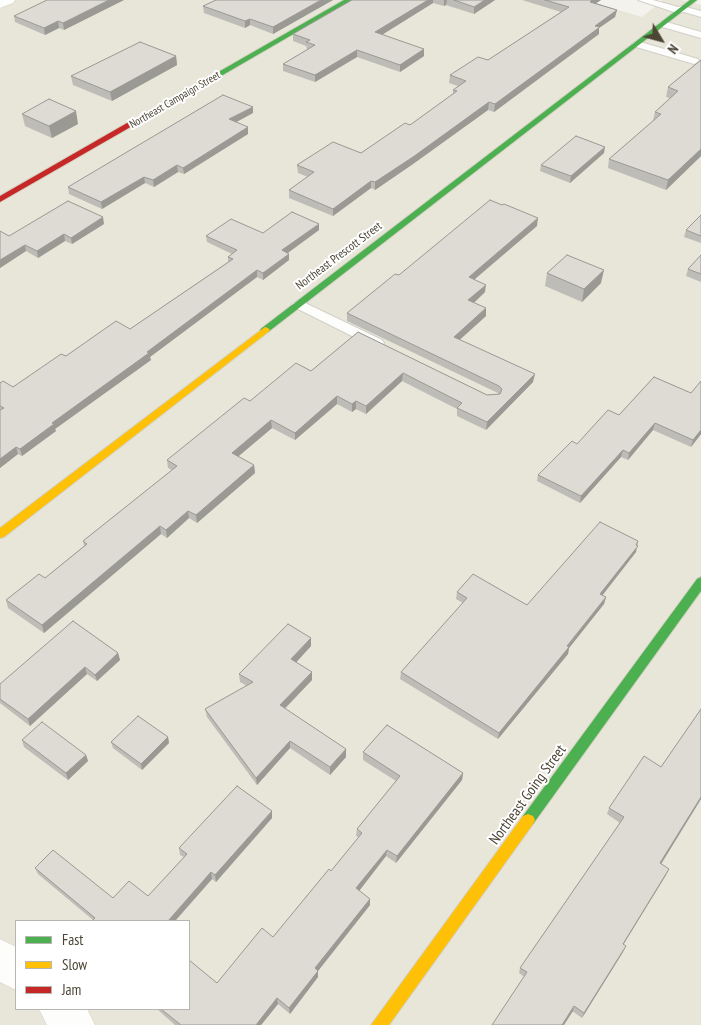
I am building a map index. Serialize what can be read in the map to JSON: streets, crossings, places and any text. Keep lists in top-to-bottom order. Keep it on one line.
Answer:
{"streets":{"street":["Northeast Campaign Street","Northeast Prescott Street","Northeast Going Street"]},"legend":["Fast","Slow","Jam"],"north":"bottom right"}
